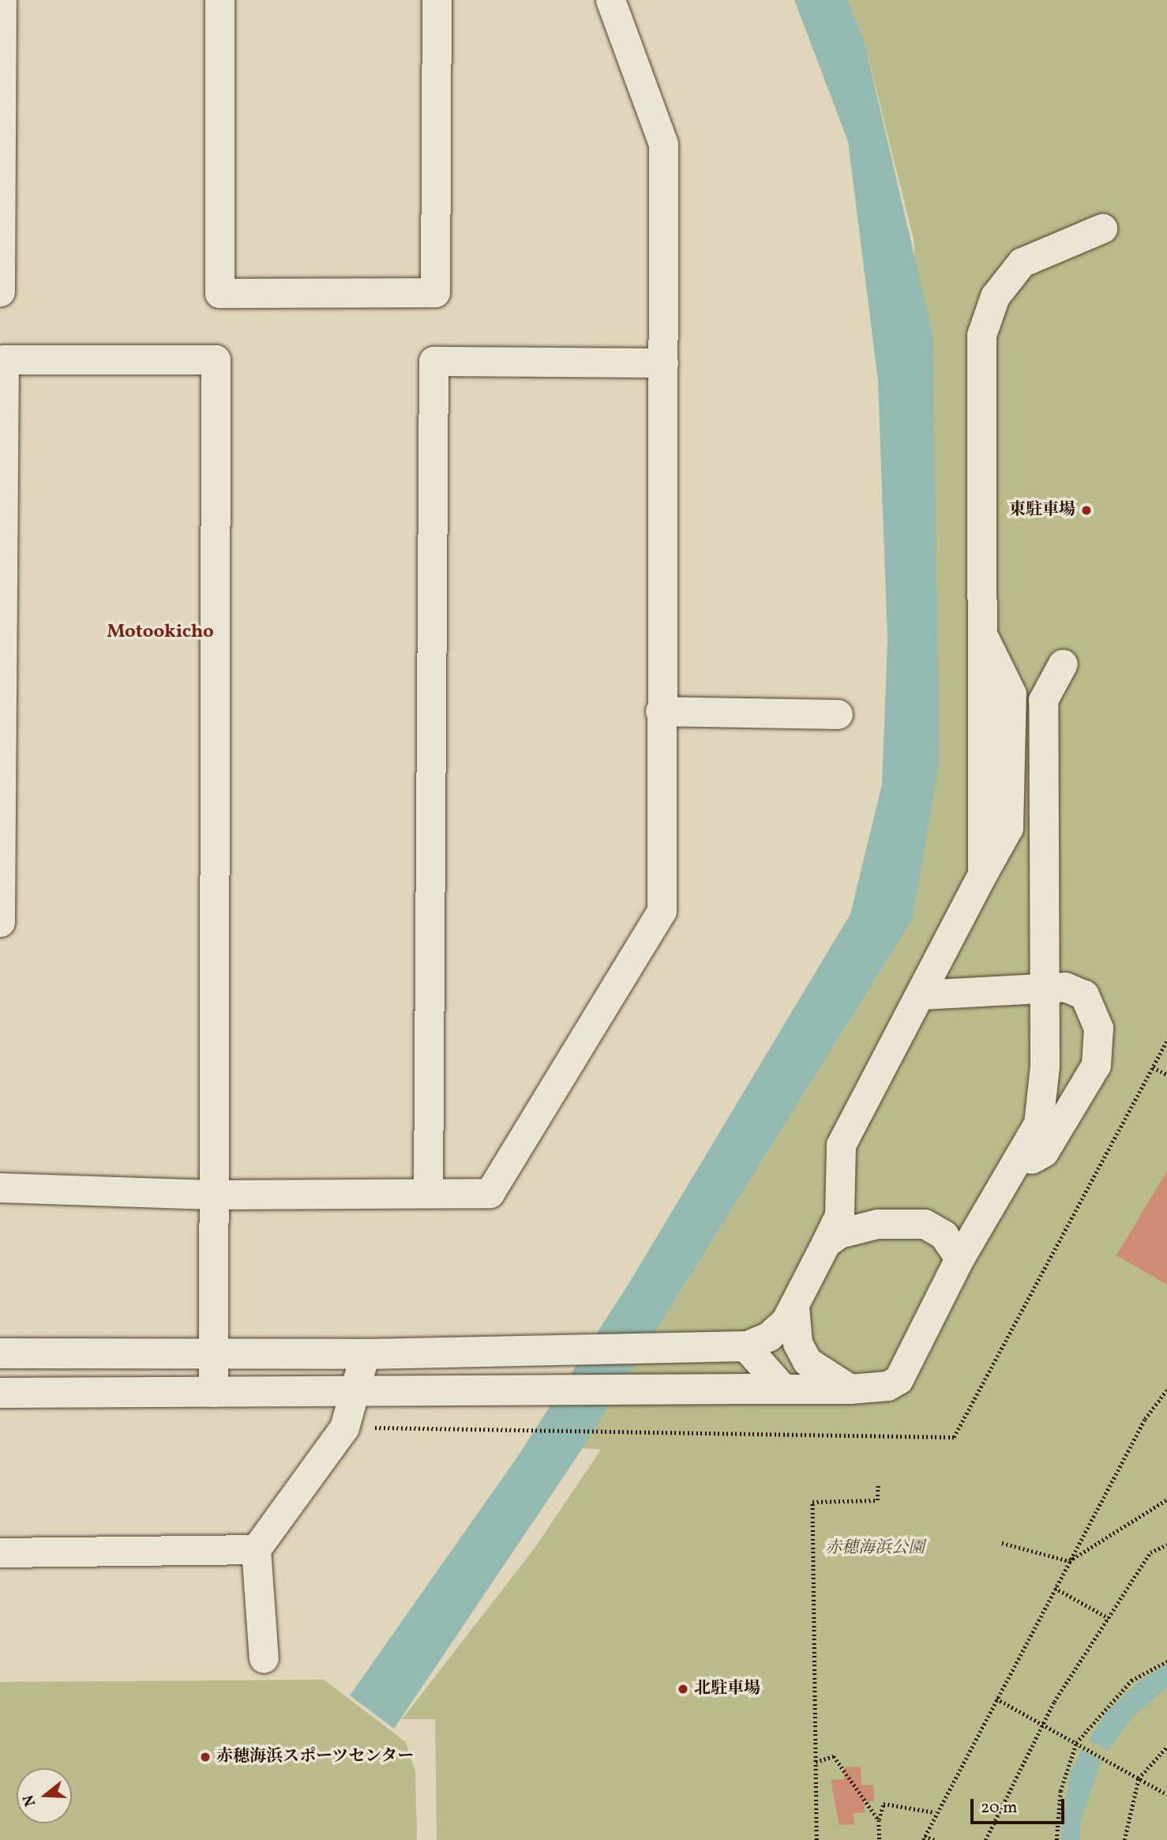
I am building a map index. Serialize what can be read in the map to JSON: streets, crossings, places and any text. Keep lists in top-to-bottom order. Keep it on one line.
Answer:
{"districts":["Motookicho"],"parks":["赤穂海浜公園"],"places":["東駐車場","北駐車場","赤穂海浜スポーツセンター"],"scale_bar":"20 m","north":"left"}
